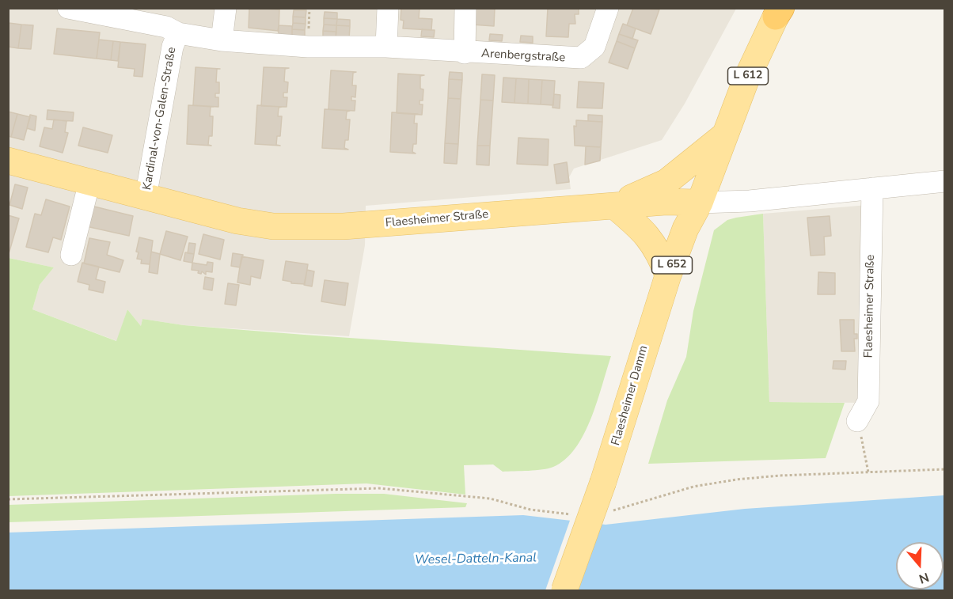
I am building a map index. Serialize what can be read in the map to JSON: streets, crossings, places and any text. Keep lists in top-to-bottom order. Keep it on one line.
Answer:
{"streets":{"main road":["L 612","Flaesheimer Straße","L 652","Flaesheimer Damm"],"street":["Arenbergstraße","Kardinal-von-Galen-Straße"]},"crossings":[["Arenbergstraße","Kardinal-von-Galen-Straße"],["L 612","Flaesheimer Straße"],["L 612","Flaesheimer Damm"],["Kardinal-von-Galen-Straße","Flaesheimer Straße"],["Flaesheimer Straße","Flaesheimer Damm"]],"water":["Wesel-Datteln-Kanal"],"north":"bottom"}
